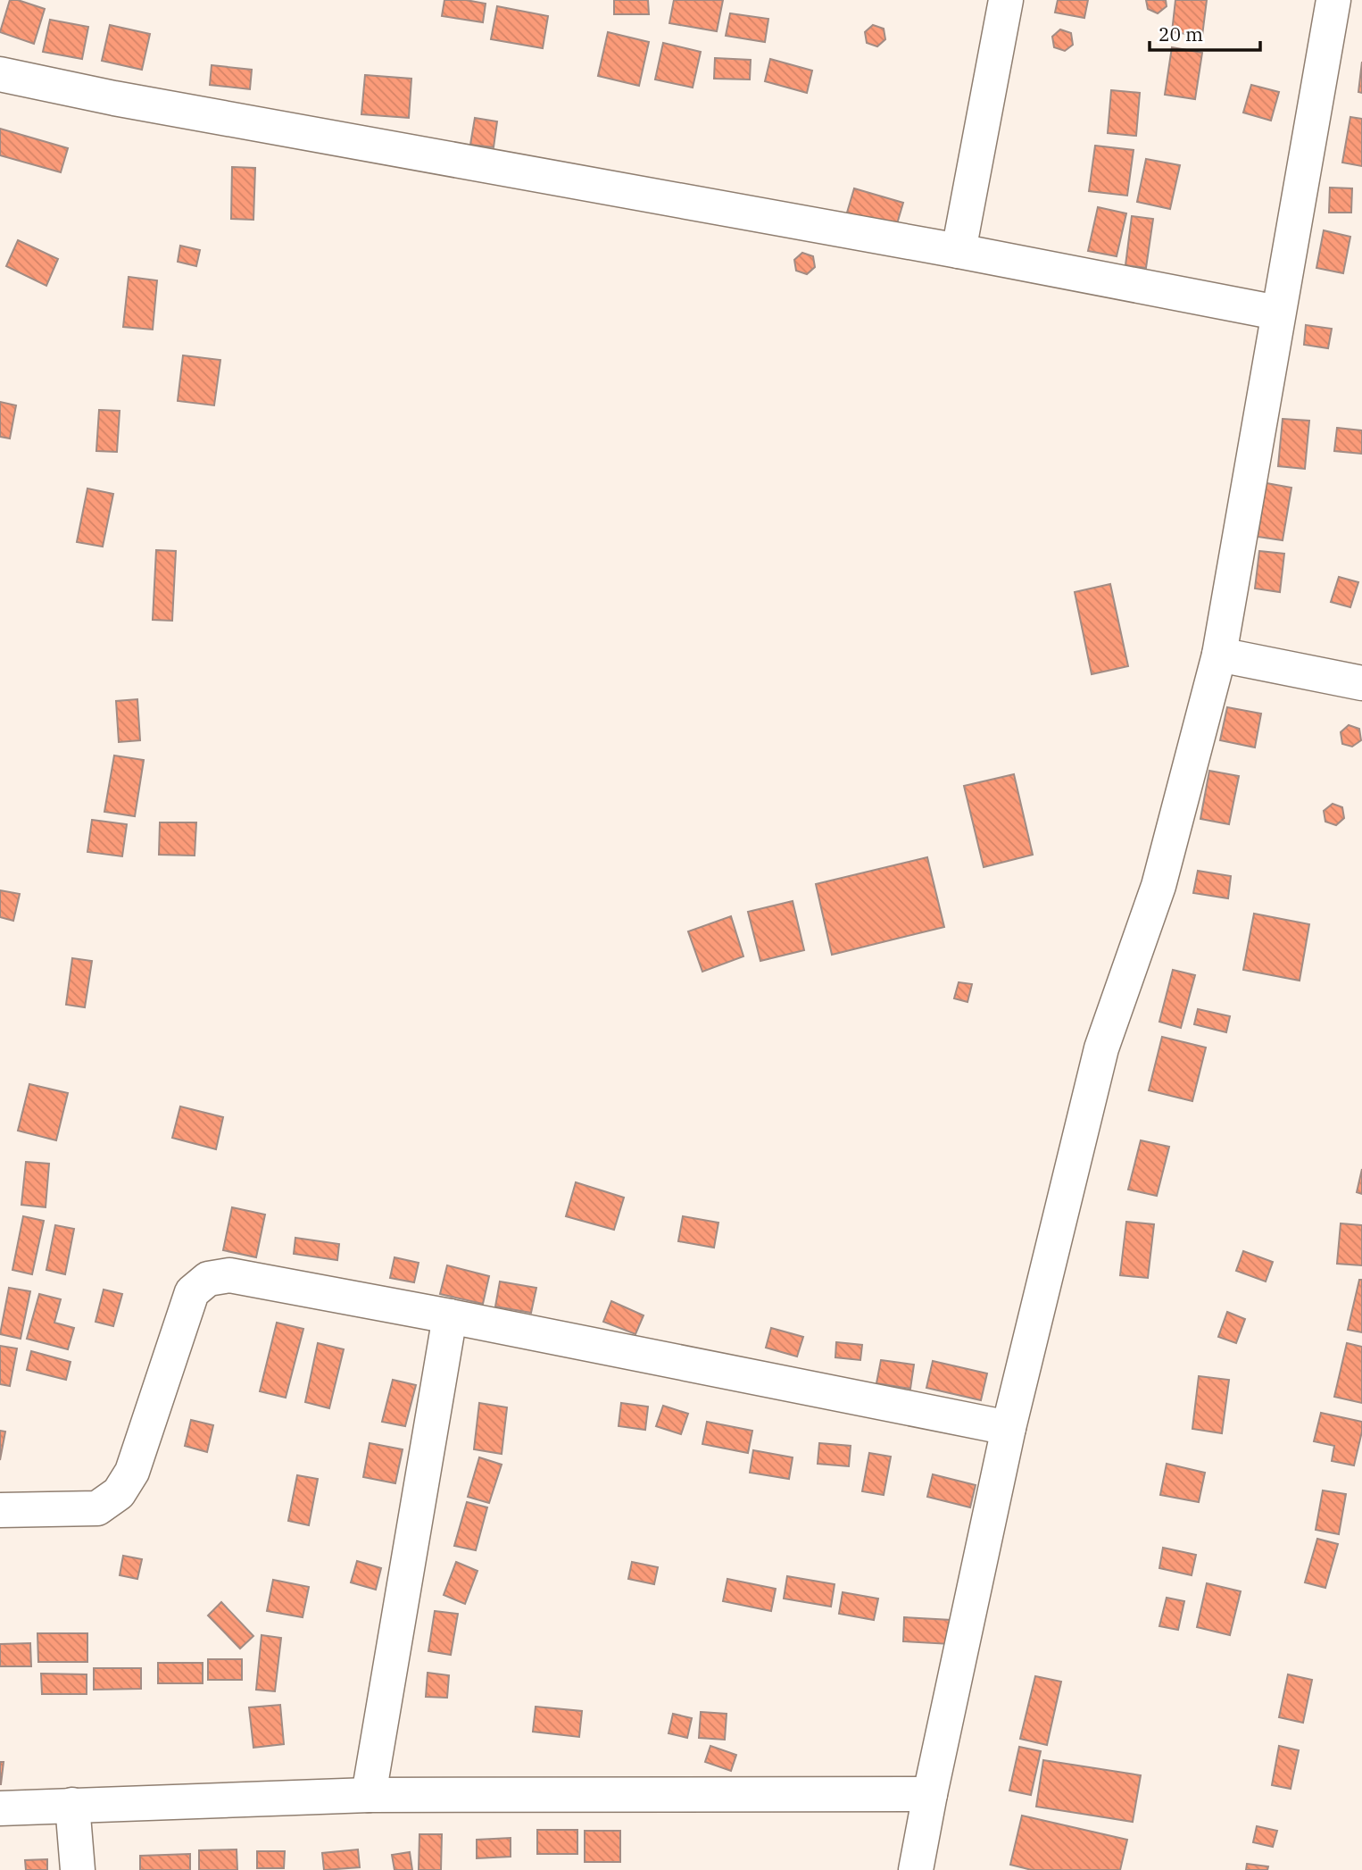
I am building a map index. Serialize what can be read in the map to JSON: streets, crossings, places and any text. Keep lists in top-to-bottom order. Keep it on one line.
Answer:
{"scale_bar":"20 m"}
